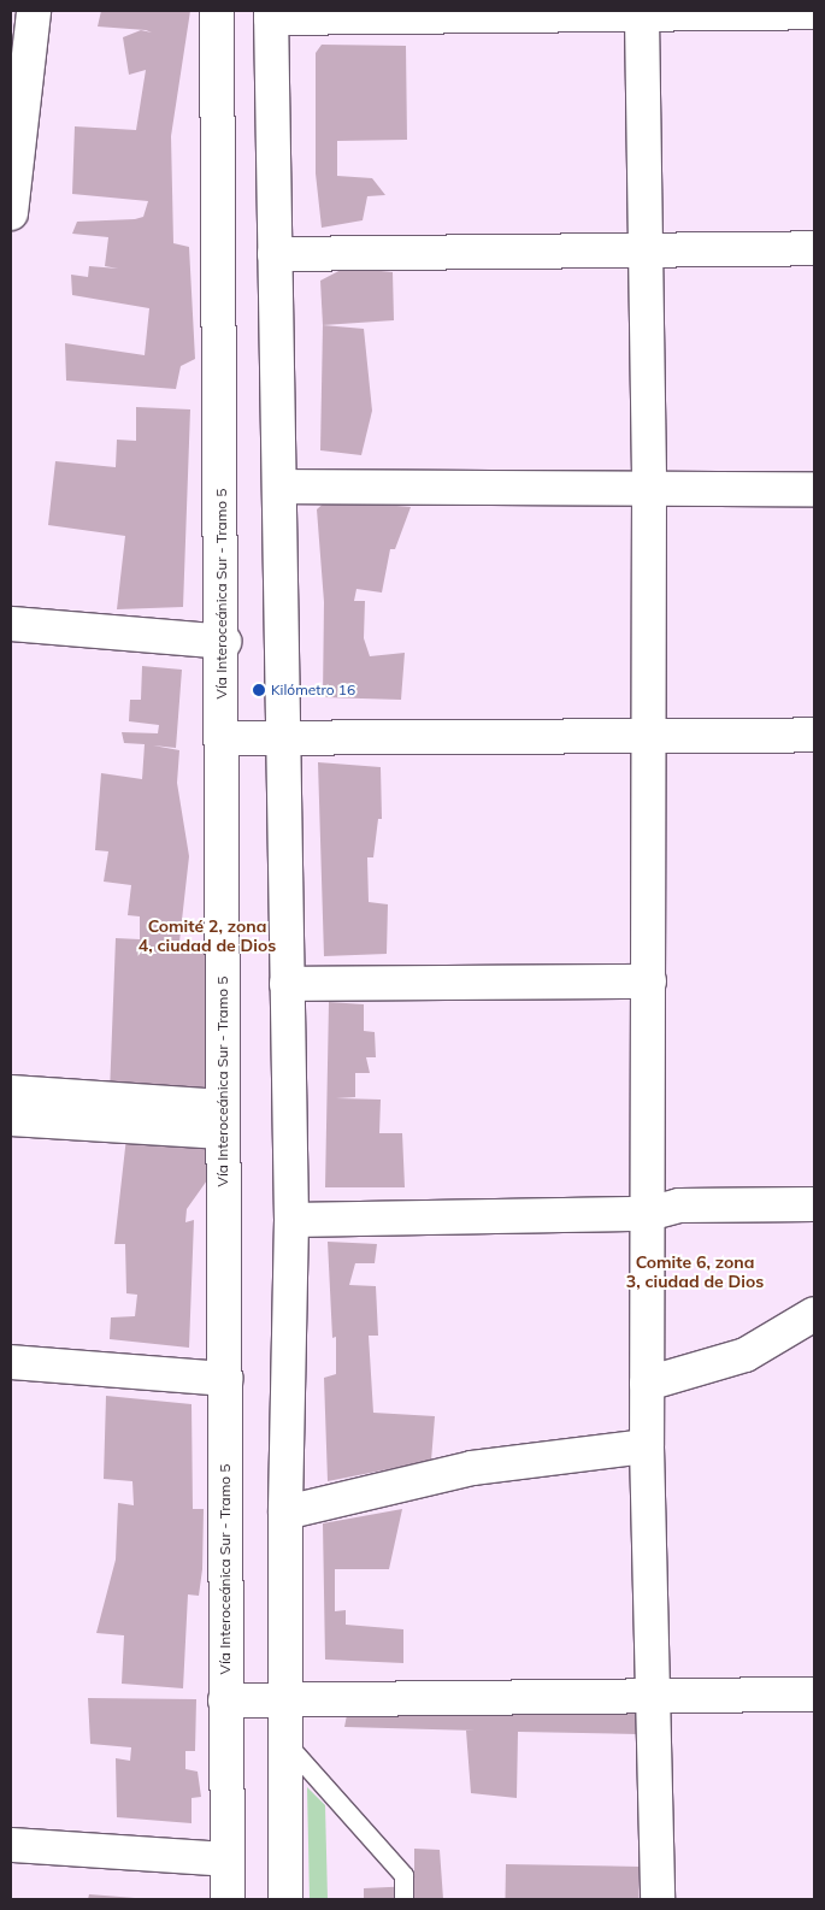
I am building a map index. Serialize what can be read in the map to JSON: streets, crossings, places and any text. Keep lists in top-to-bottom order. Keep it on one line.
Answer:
{"streets":{"main road":["Vía Interoceánica Sur - Tramo 5"]},"districts":["Comité 2, zona 4, ciudad de Dios","Comite 6, zona 3, ciudad de Dios"],"places":["Kilómetro 16"]}
